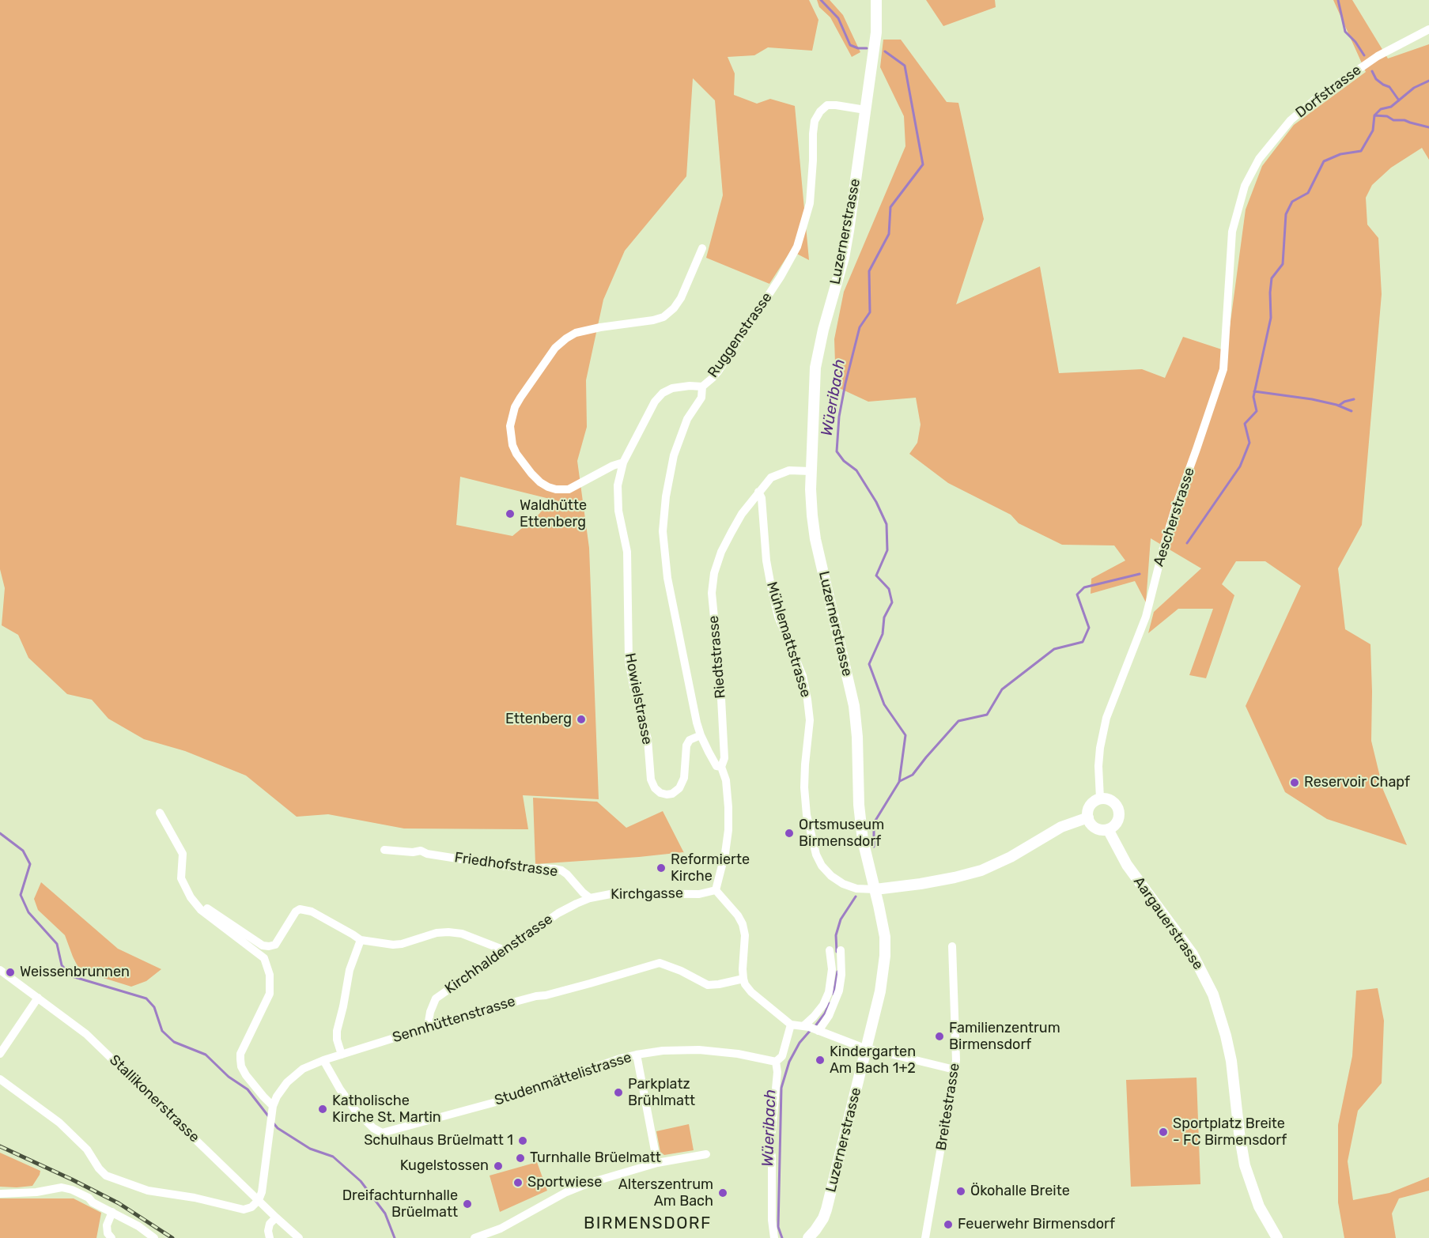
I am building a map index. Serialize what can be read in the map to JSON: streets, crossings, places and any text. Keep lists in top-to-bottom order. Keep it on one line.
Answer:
{"streets":{"main road":["Luzernerstrasse","Aargauerstrasse"],"street":["Dorfstrasse","Ruggenstrasse","Aescherstrasse","Mühlemattstrasse","Riedtstrasse","Howielstrasse","Friedhofstrasse","Kirchgasse","Kirchhaldenstrasse","Sennhüttenstrasse","Studenmättelistrasse","Stallikonerstrasse","Breitestrasse"]},"crossings":[["Dorfstrasse","Aescherstrasse"],["Luzernerstrasse","Ruggenstrasse"],["Luzernerstrasse","Mühlemattstrasse"],["Luzernerstrasse","Riedtstrasse"],["Ruggenstrasse","Riedtstrasse"],["Ruggenstrasse","Howielstrasse"],["Aescherstrasse","Aargauerstrasse"],["Mühlemattstrasse","Riedtstrasse"],["Riedtstrasse","Kirchgasse"],["Friedhofstrasse","Kirchgasse"],["Friedhofstrasse","Kirchhaldenstrasse"],["Kirchgasse","Kirchhaldenstrasse"],["Kirchhaldenstrasse","Sennhüttenstrasse"],["Sennhüttenstrasse","Studenmättelistrasse"],["Sennhüttenstrasse","Stallikonerstrasse"]],"districts":["BIRMENSDORF"],"water":["Wüeribach"],"places":["Waldhütte Ettenberg","Ettenberg","Reservoir Chapf","Ortsmuseum Birmensdorf","Reformierte Kirche","Weissenbrunnen","Familienzentrum Birmensdorf","Kindergarten Am Bach 1+2","Parkplatz Brühlmatt","Katholische Kirche St. Martin","Sportplatz Breite - FC Birmensdorf","Schulhaus Brüelmatt 1","Turnhalle Brüelmatt","Kugelstossen","Sportwiese","Ökohalle Breite","Alterszentrum Am Bach","Dreifachturnhalle Brüelmatt","Feuerwehr Birmensdorf"]}
